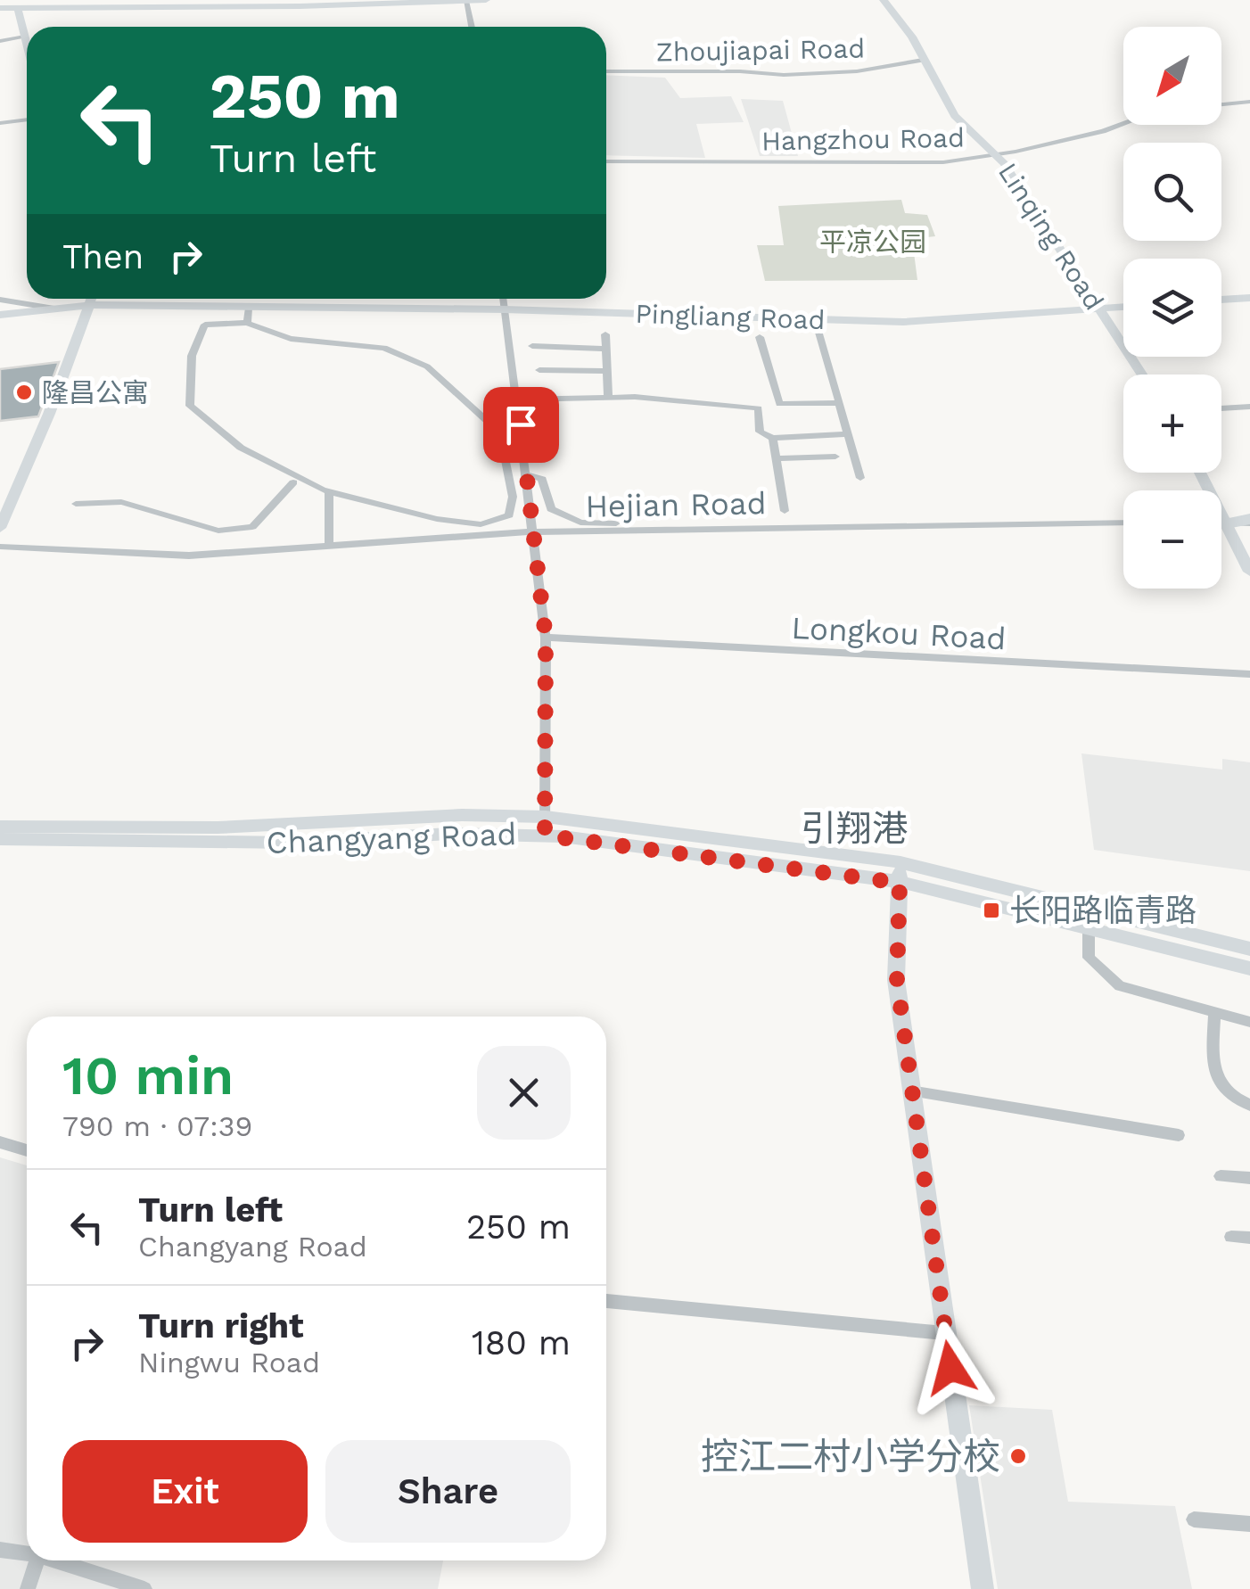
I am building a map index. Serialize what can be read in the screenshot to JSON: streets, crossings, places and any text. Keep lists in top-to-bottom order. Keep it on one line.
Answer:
{"streets":{"main road":["Linqing Road","Pingliang Road","Changyang Road"],"street":["Zhoujiapai Road","Hangzhou Road","Hejian Road","Longkou Road"]},"crossings":[["Zhoujiapai Road","Linqing Road"],["Hangzhou Road","Linqing Road"],["Linqing Road","Pingliang Road"]],"districts":["引翔港"],"parks":["平凉公园"],"places":{"other":["隆昌公寓","控江二村小学分校"],"transit":["长阳路临青路"]},"north":"bottom left","page":{"map_buttons":["+","−"],"turn":["250 m","Turn left"],"then":"Then","heading":["10 min","790 m · 07:39"],"list":[{"name":"Turn left","note":"Changyang Road","value":"250 m"},{"name":"Turn right","note":"Ningwu Road","value":"180 m"}],"buttons":["Exit","Share"]}}
